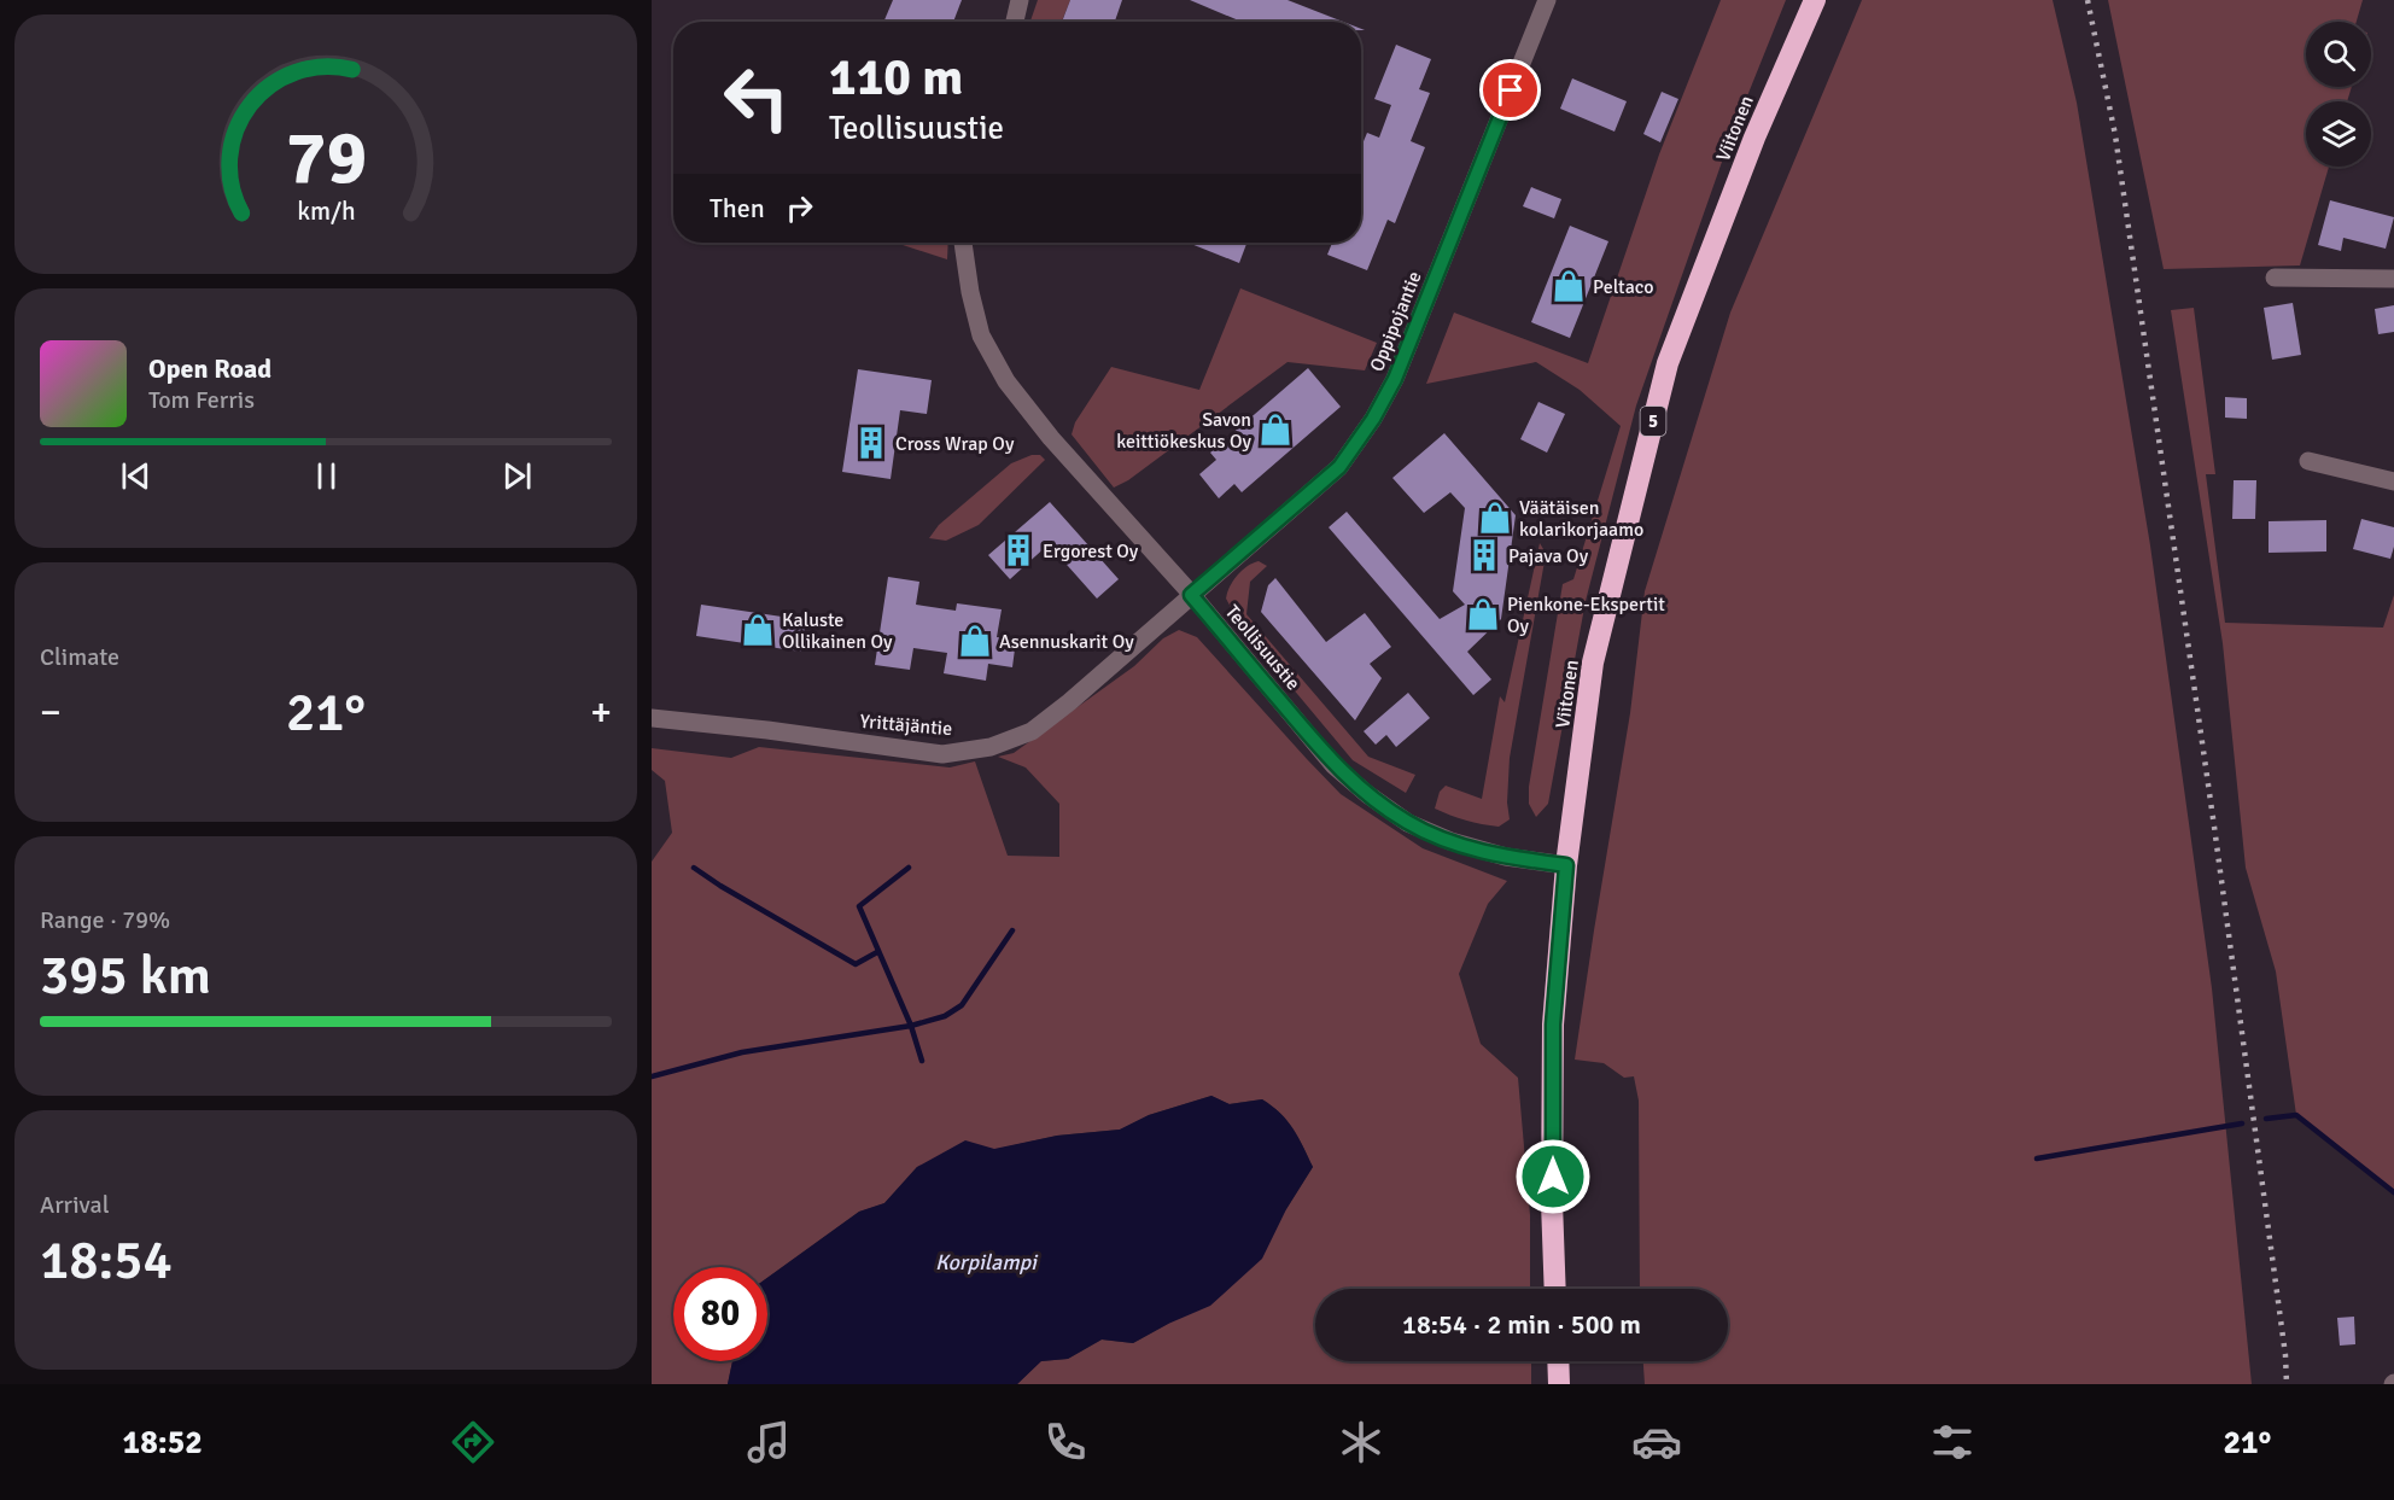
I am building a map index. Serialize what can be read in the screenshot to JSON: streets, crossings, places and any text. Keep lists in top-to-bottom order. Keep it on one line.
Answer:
{"streets":{"highway":["Viitonen","5"],"street":["Oppipojantie","Teollisuustie","Yrittäjäntie"]},"crossings":[["Viitonen","Teollisuustie"],["Oppipojantie","Teollisuustie"],["Oppipojantie","Yrittäjäntie"],["Teollisuustie","Yrittäjäntie"]],"water":["Korpilampi"],"places":{"shop":["Peltaco","Savon keittiökeskus Oy","Väätäisen kolarikorjaamo","Pienkone-Ekspertit Oy","Kaluste Ollikainen Oy","Asennuskarit Oy"],"building":["Cross Wrap Oy","Ergorest Oy","Pajava Oy"]},"page":{"turn":["110 m","Teollisuustie"],"then":"Then","song":["Open Road","Tom Ferris"],"tile":["Climate",["Range · 79%","395 km"],["Arrival","18:54"]],"heat":["−","21°","+"],"limit":"80","trip":"18:54 · 2 min · 500 m","tabs":["18:52","21°"],"gauge":["79","km/h"]}}
